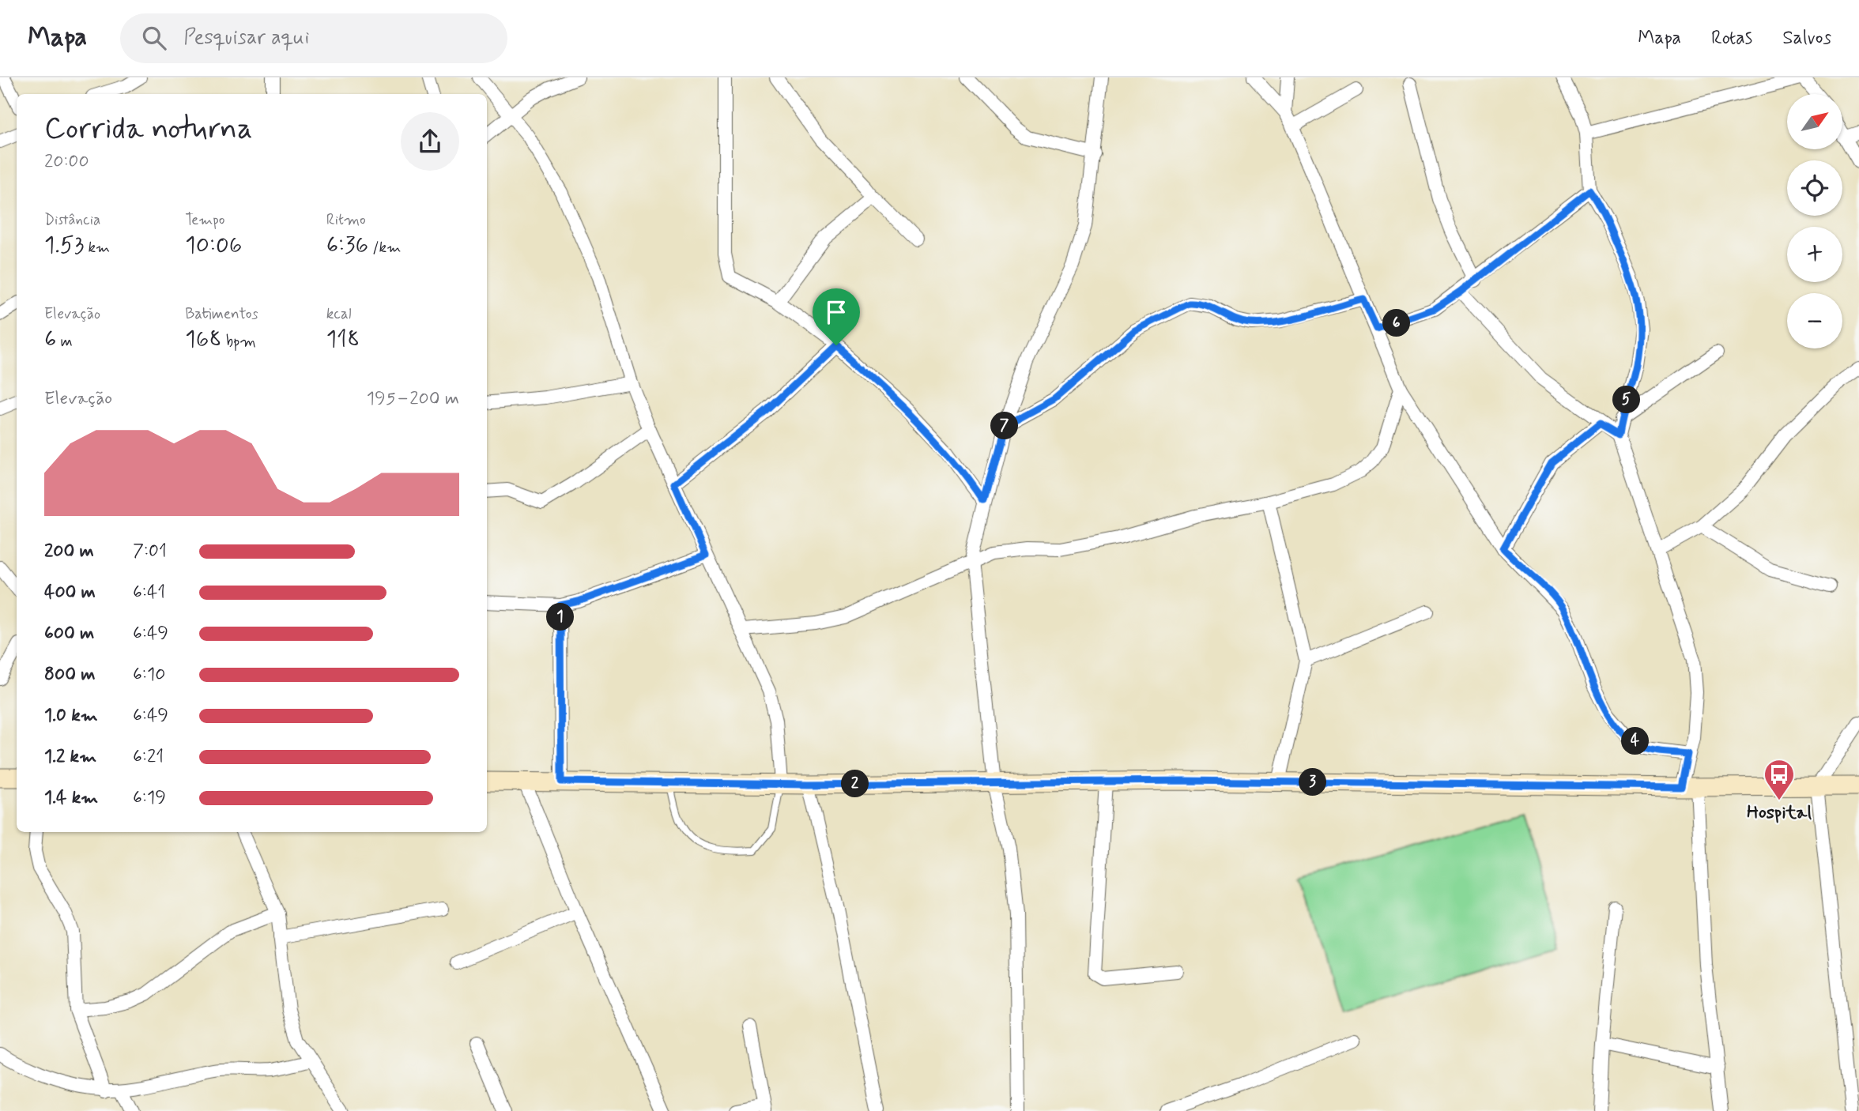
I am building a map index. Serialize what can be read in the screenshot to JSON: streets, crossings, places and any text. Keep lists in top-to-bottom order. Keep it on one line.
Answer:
{"places":{"bus stop":["Hospital"]},"north":"top right","page":{"header":"Mapa","search":"Pesquisar aqui","nav":["Mapa","Rotas","Salvos"],"map_buttons":["+","−"],"heading":["Corrida noturna","20:00"],"stats":[["Distância","1.53 km"],["Tempo","10:06"],["Ritmo","6:36 /km"],["Elevação","6 m"],["Batimentos","168 bpm"],["kcal","118"]],"pins":["6","5","7","1","4","3","2"],"chart":["Elevação","195–200 m"],"list":[{"name":"200 m","note":"7:01"},{"name":"400 m","note":"6:41"},{"name":"600 m","note":"6:49"},{"name":"800 m","note":"6:10"},{"name":"1.0 km","note":"6:49"},{"name":"1.2 km","note":"6:21"},{"name":"1.4 km","note":"6:19"}]}}
